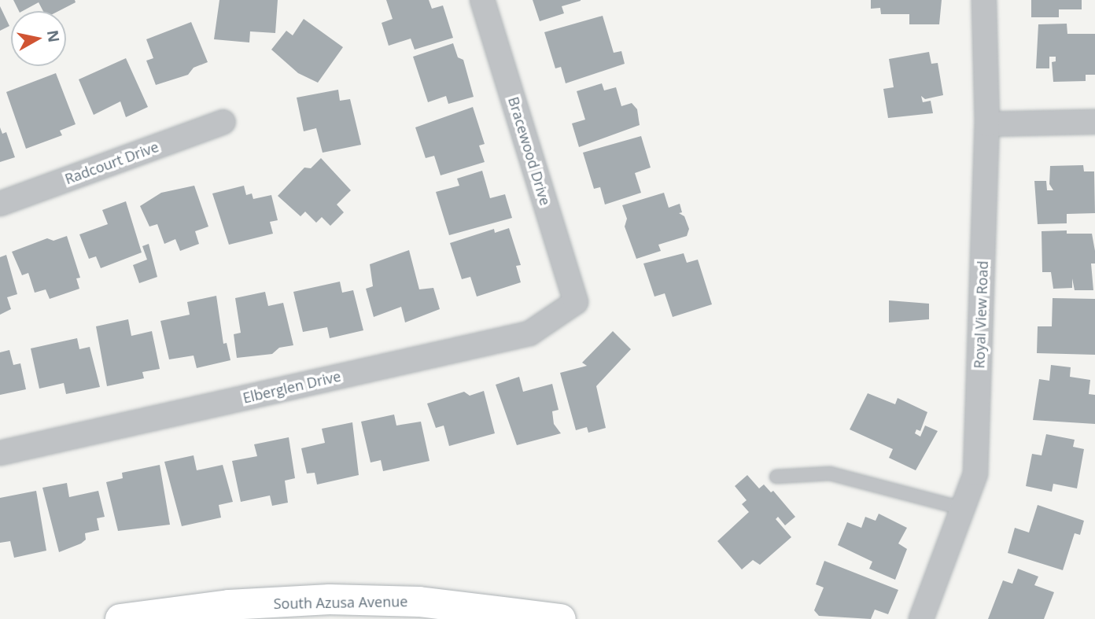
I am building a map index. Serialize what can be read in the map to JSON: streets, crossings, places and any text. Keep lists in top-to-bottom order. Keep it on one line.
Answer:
{"streets":{"street":["Bracewood Drive","Radcourt Drive","Royal View Road","Elberglen Drive","South Azusa Avenue"]},"crossings":[["Bracewood Drive","Elberglen Drive"]],"north":"right"}
